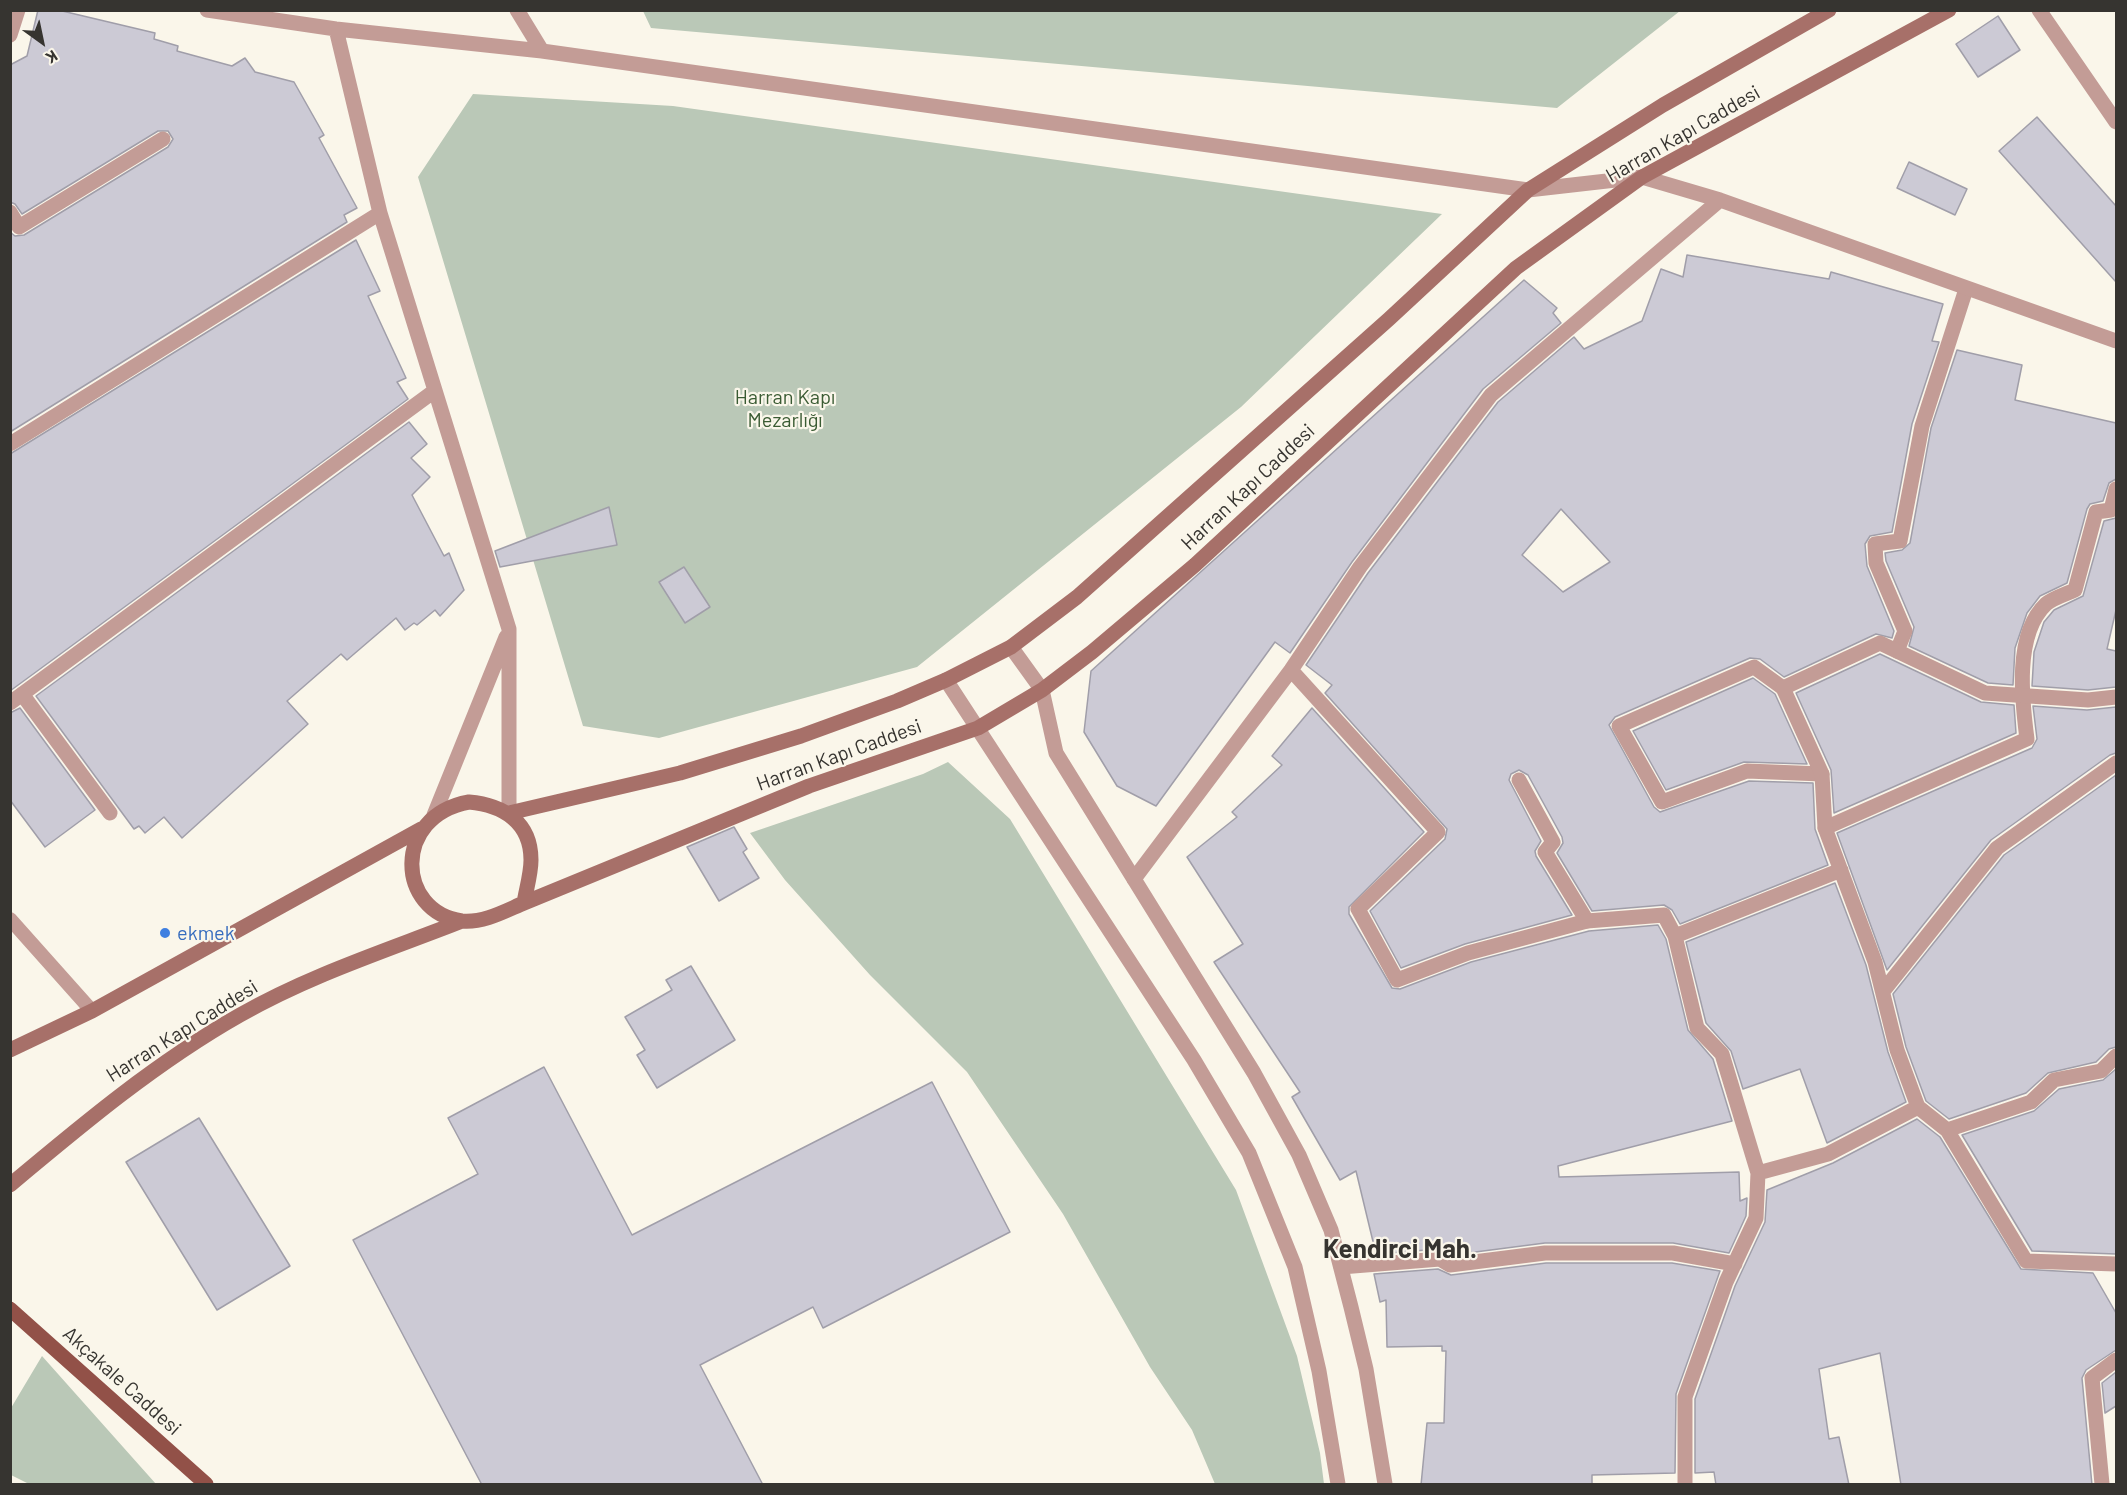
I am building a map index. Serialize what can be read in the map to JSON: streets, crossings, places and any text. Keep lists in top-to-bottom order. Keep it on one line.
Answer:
{"streets":{"main road":["Harran Kapı Caddesi","Akçakale Caddesi"]},"districts":["Kendirci Mah."],"parks":["Harran Kapı Mezarlığı"],"places":["ekmek"],"north":"bottom right"}
